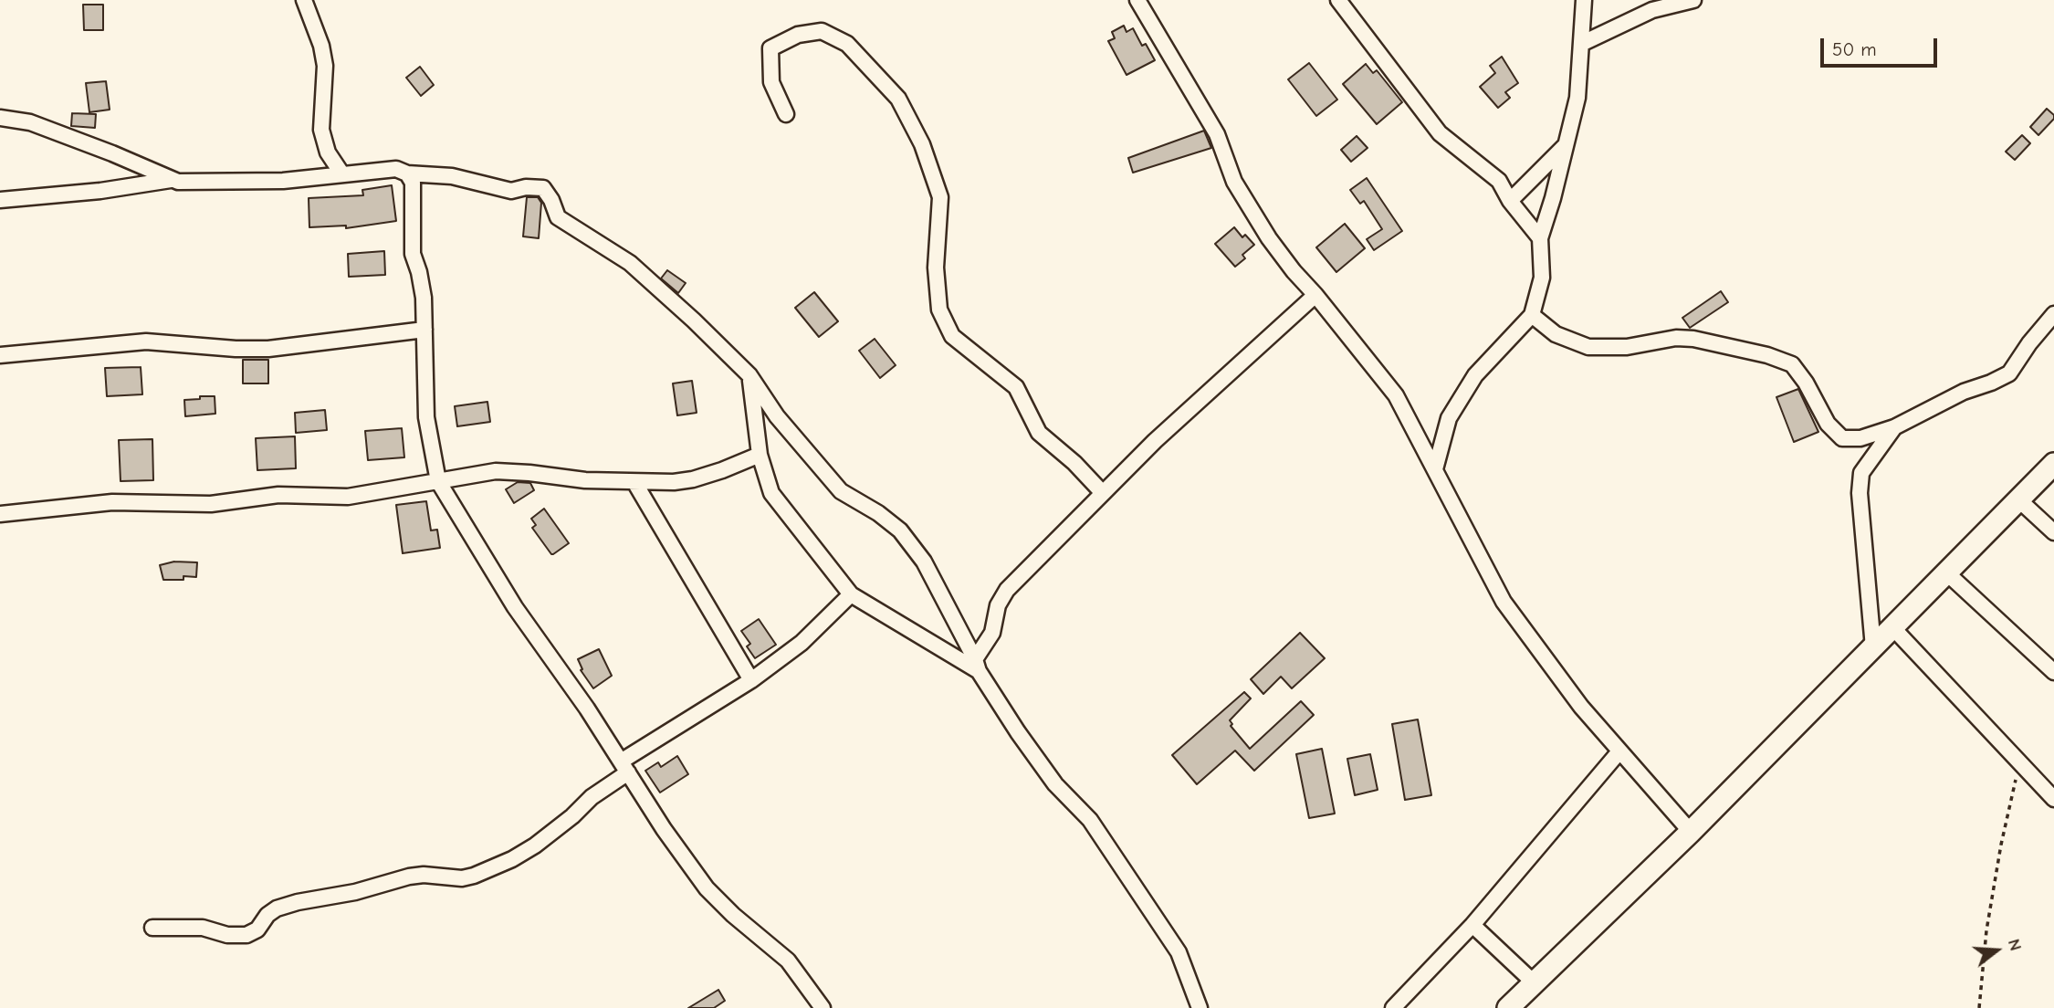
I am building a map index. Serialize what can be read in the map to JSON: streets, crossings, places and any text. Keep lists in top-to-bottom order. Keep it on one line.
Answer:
{"scale_bar":"50 m","north":"right"}
